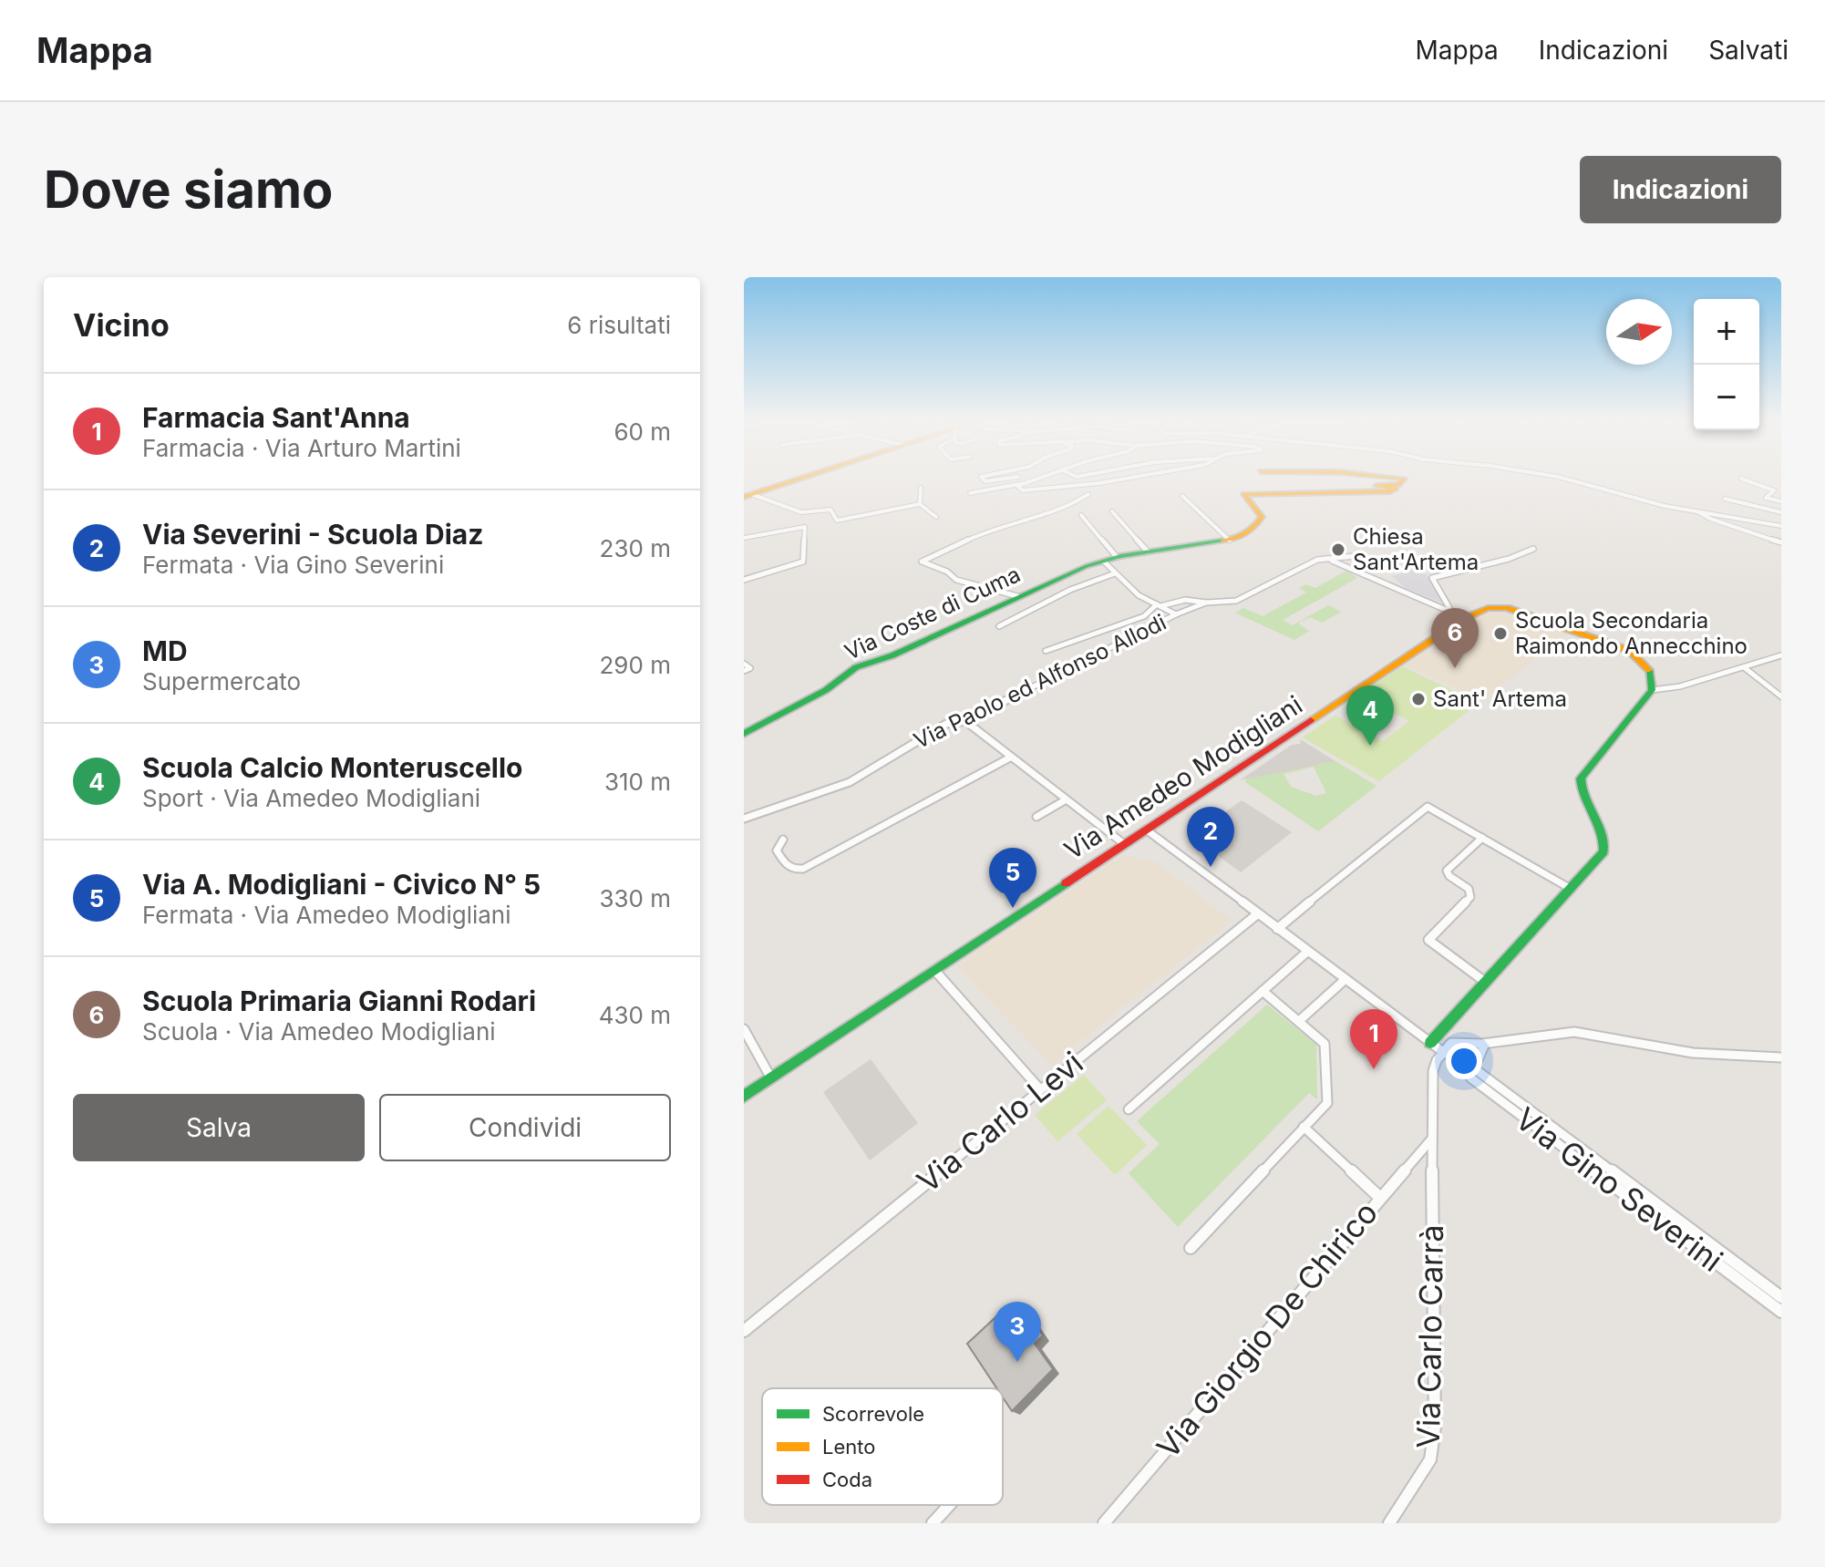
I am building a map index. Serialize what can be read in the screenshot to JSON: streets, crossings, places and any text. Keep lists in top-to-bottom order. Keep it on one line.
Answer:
{"streets":{"street":["Via Coste di Cuma","Via Paolo ed Alfonso Allodi","Via Amedeo Modigliani","Via Carlo Levi","Via Gino Severini","Via Giorgio De Chirico","Via Carlo Carrà"]},"crossings":[["Via Amedeo Modigliani","Via Gino Severini"],["Via Carlo Levi","Via Gino Severini"],["Via Gino Severini","Via Carlo Carrà"],["Via Giorgio De Chirico","Via Carlo Carrà"]],"places":["Chiesa Sant'Artema","Scuola Secondaria Raimondo Annecchino","Sant' Artema"],"legend":["Scorrevole","Lento","Coda"],"north":"right","page":{"header":"Mappa","nav":["Mappa","Indicazioni","Salvati"],"buttons":["Indicazioni",["Salva","Condividi"]],"title":"Dove siamo","heading":["Vicino","6 risultati"],"map_buttons":["+","−"],"list":[{"mark":"1","name":"Farmacia Sant'Anna","note":"Farmacia · Via Arturo Martini","value":"60 m"},{"mark":"2","name":"Via Severini - Scuola Diaz","note":"Fermata · Via Gino Severini","value":"230 m"},{"mark":"3","name":"MD","note":"Supermercato","value":"290 m"},{"mark":"4","name":"Scuola Calcio Monteruscello","note":"Sport · Via Amedeo Modigliani","value":"310 m"},{"mark":"5","name":"Via A. Modigliani - Civico N° 5","note":"Fermata · Via Amedeo Modigliani","value":"330 m"},{"mark":"6","name":"Scuola Primaria Gianni Rodari","note":"Scuola · Via Amedeo Modigliani","value":"430 m"}],"pins":["6","4","2","5","1","3"]}}
